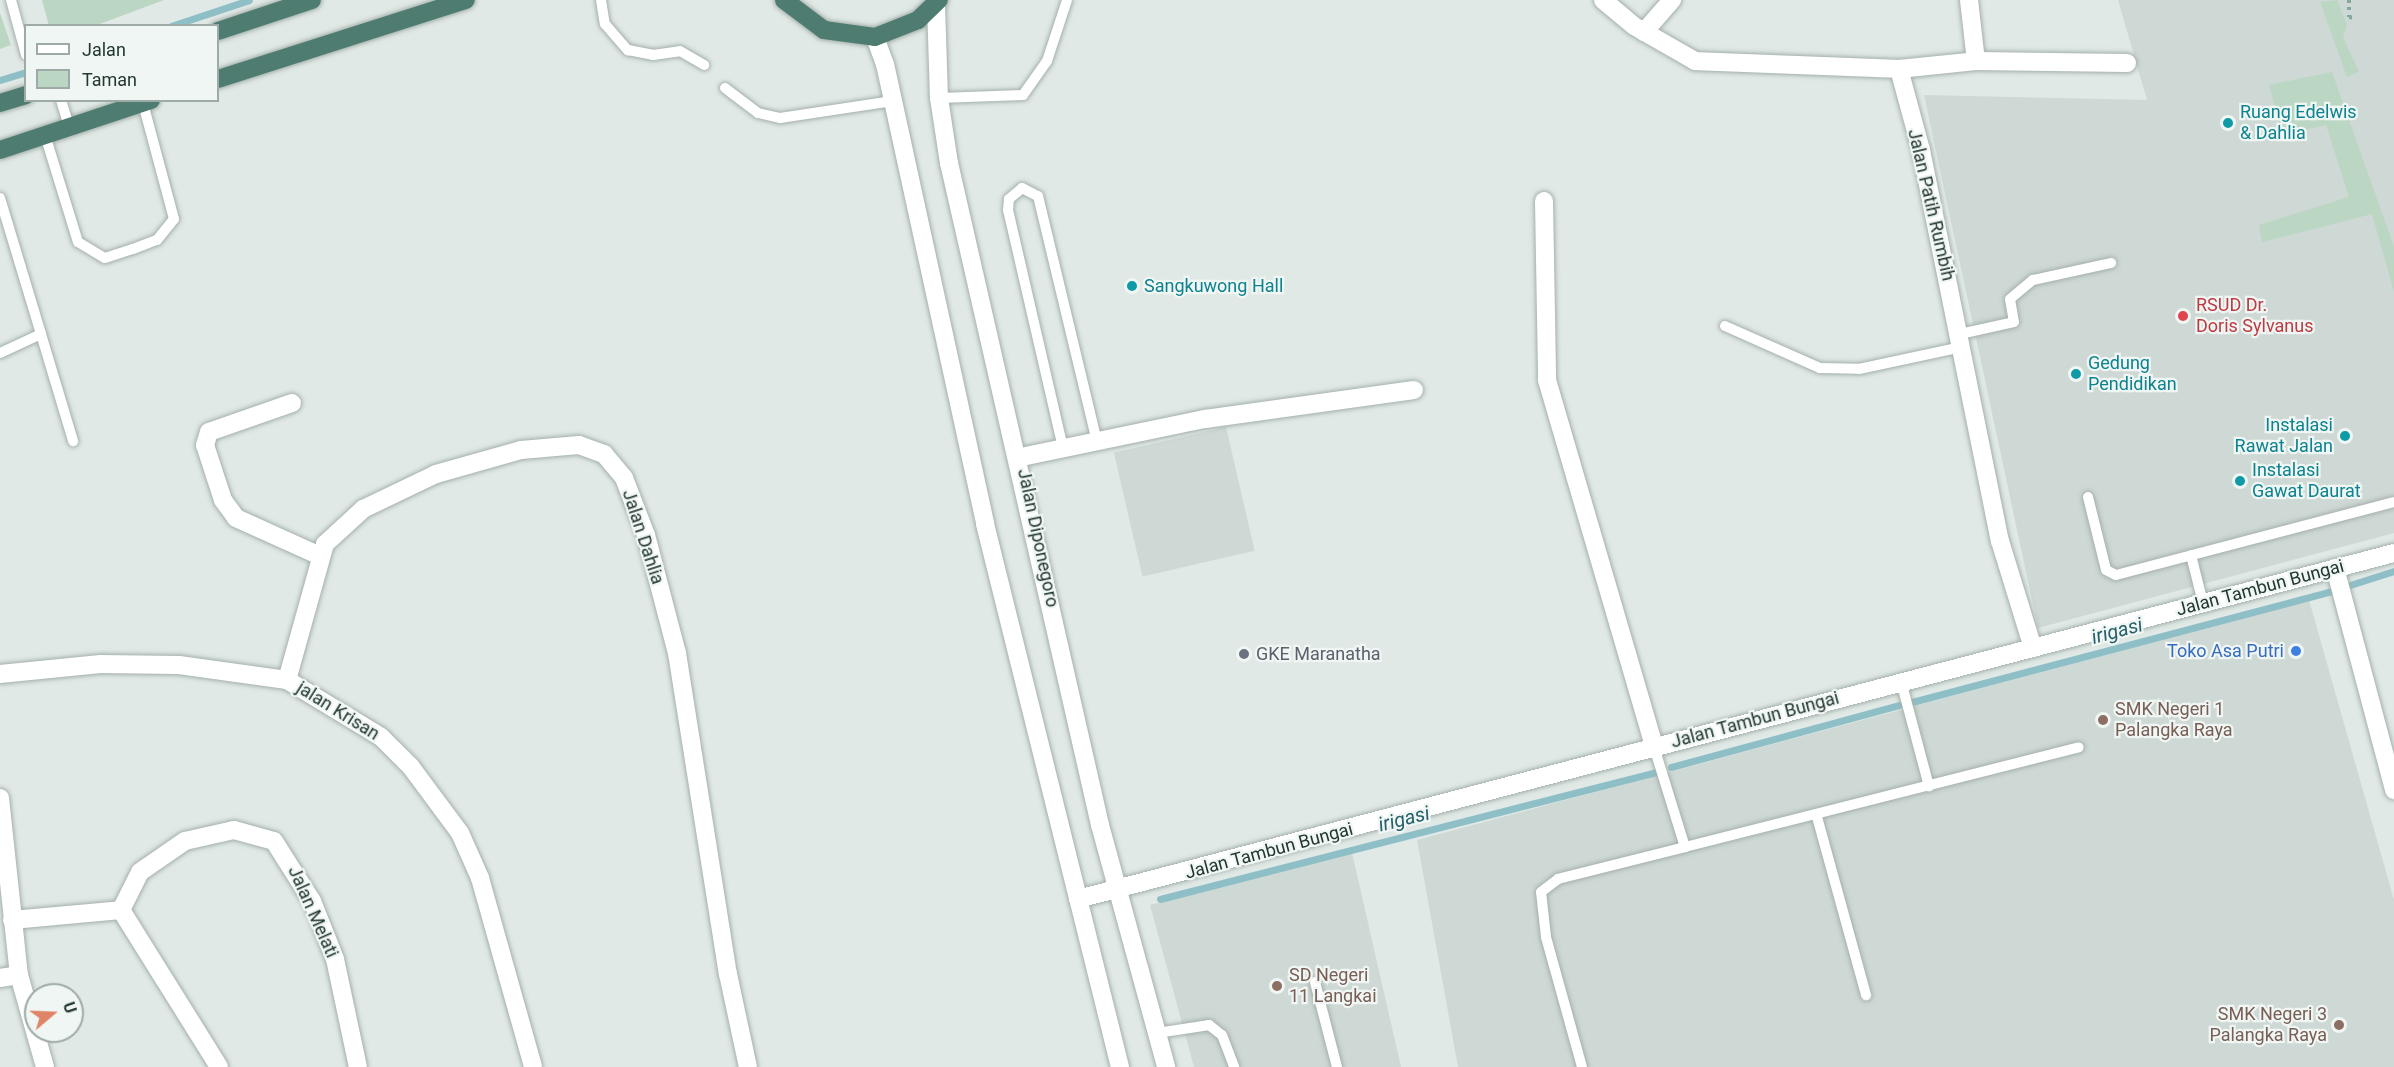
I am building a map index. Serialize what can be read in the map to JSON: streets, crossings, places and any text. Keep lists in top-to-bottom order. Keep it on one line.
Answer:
{"streets":{"street":["Jalan Patih Rumbih","Jalan Dahlia","Jalan Diponegoro","Jalan Tambun Bungai","jalan Krisan","Jalan Melati"]},"crossings":[["Jalan Patih Rumbih","Jalan Tambun Bungai"],["Jalan Dahlia","jalan Krisan"],["Jalan Diponegoro","Jalan Tambun Bungai"]],"water":["irigasi"],"places":["Ruang Edelwis & Dahlia","Sangkuwong Hall","RSUD Dr. Doris Sylvanus","Gedung Pendidikan","Instalasi Rawat Jalan","Instalasi Gawat Daurat","Toko Asa Putri","GKE Maranatha","SMK Negeri 1 Palangka Raya","SD Negeri 11 Langkai","SMK Negeri 3 Palangka Raya"],"legend":["Jalan","Taman"],"north":"right"}
